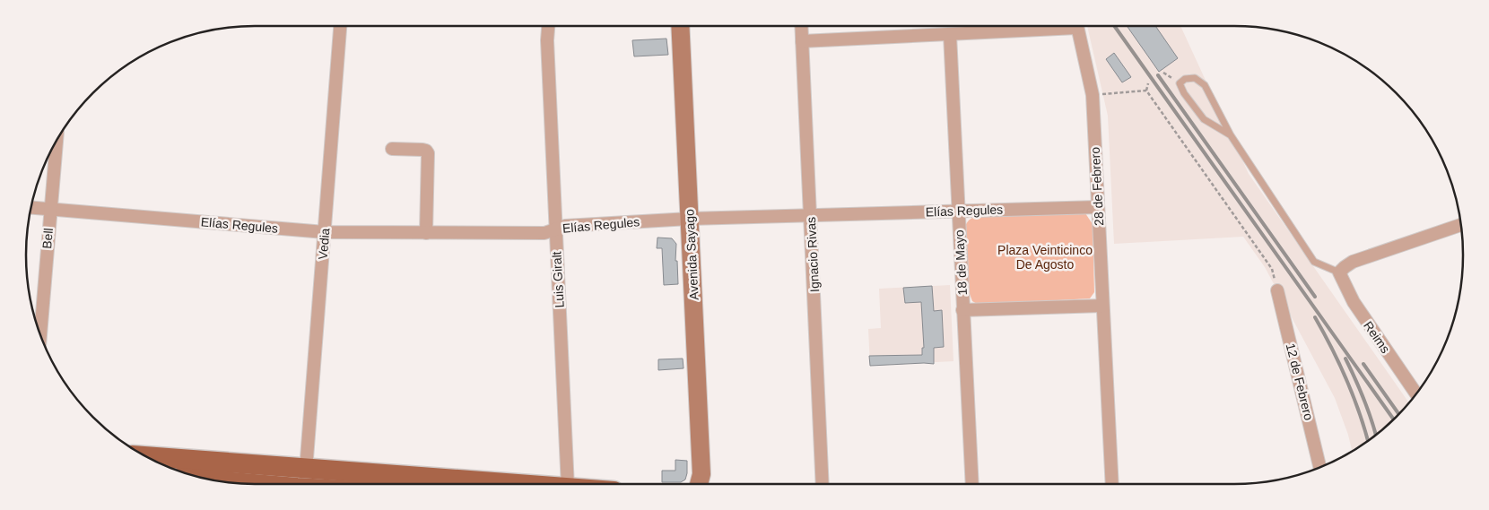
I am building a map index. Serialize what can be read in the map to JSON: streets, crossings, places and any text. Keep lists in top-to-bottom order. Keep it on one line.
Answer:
{"streets":{"street":["28 de Febrero","Elías Regules","Bell","Vedia","Avenida Sayago","Ignacio Rivas","18 de Mayo","Luis Giralt","Reims","12 de Febrero"]},"crossings":[["28 de Febrero","Elías Regules"],["Elías Regules","Bell"],["Elías Regules","Vedia"],["Elías Regules","Avenida Sayago"],["Elías Regules","Ignacio Rivas"],["Elías Regules","18 de Mayo"],["Elías Regules","Luis Giralt"]],"parks":["Plaza Veinticinco De Agosto"]}
